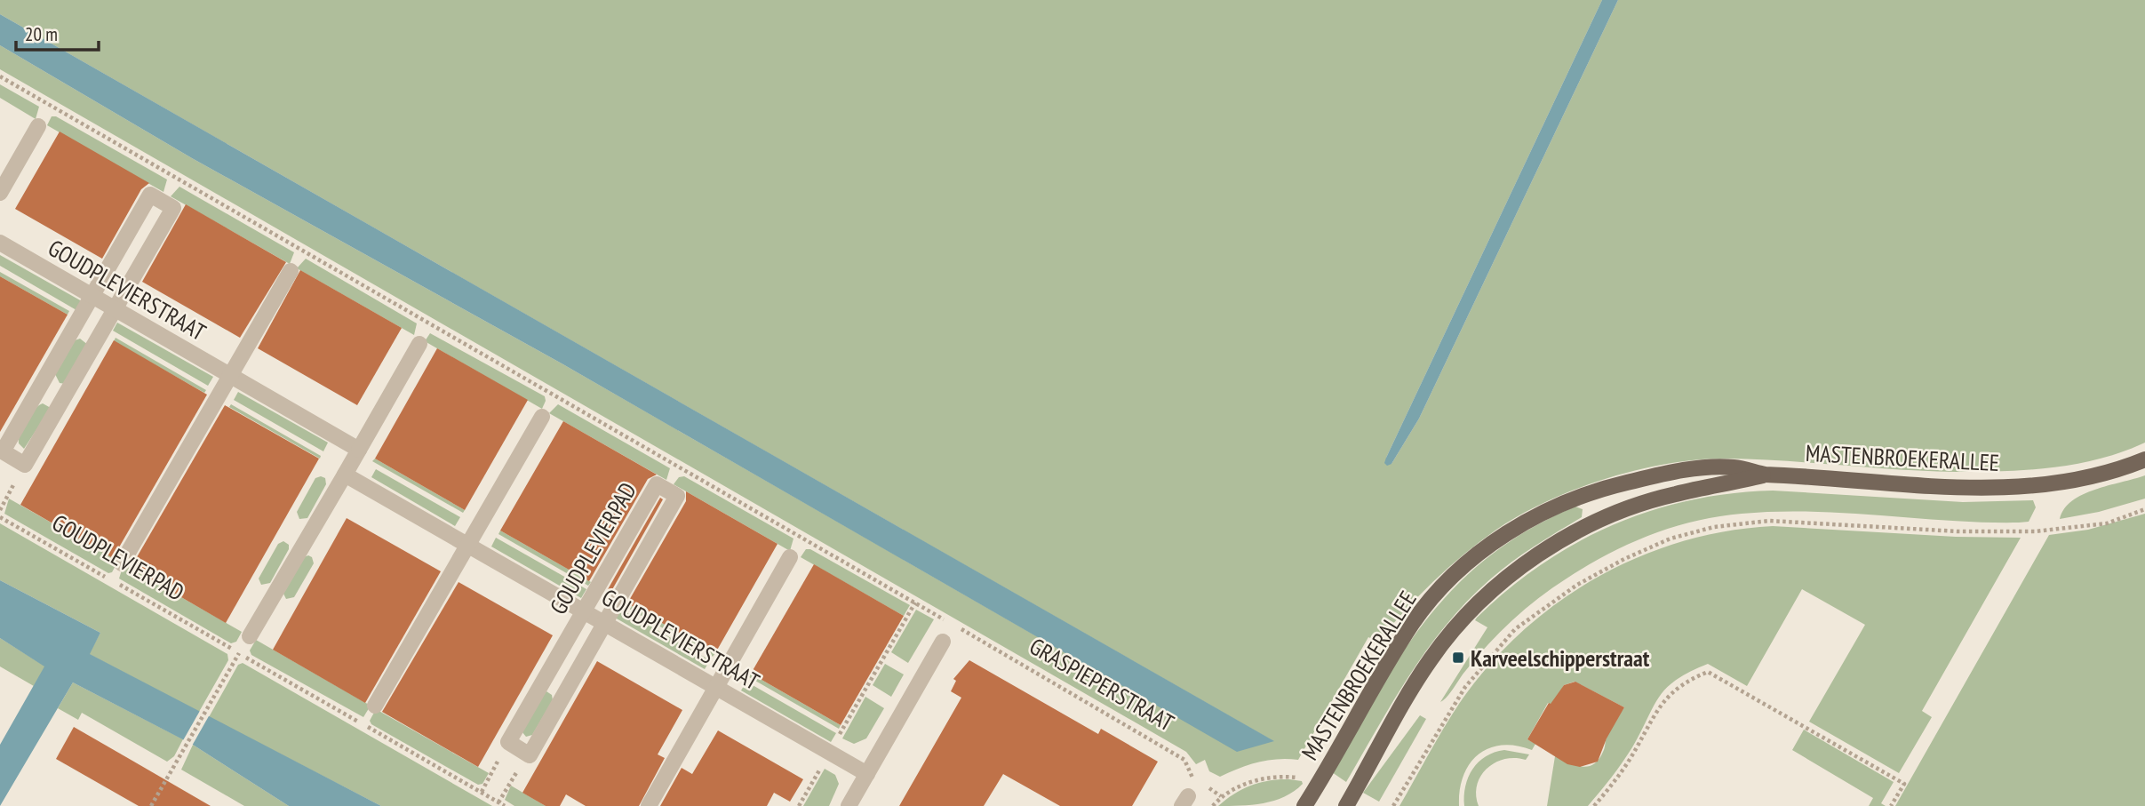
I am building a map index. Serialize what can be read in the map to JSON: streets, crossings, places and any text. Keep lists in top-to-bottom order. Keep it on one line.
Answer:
{"streets":{"main road":["MASTENBROEKERALLEE"],"street":["GOUDPLEVIERSTRAAT","GOUDPLEVIERPAD"],"path":["GRASPIEPERSTRAAT"]},"crossings":[["GOUDPLEVIERSTRAAT","GOUDPLEVIERPAD"]],"places":{"transit":["Karveelschipperstraat"]},"scale_bar":"20 m"}
